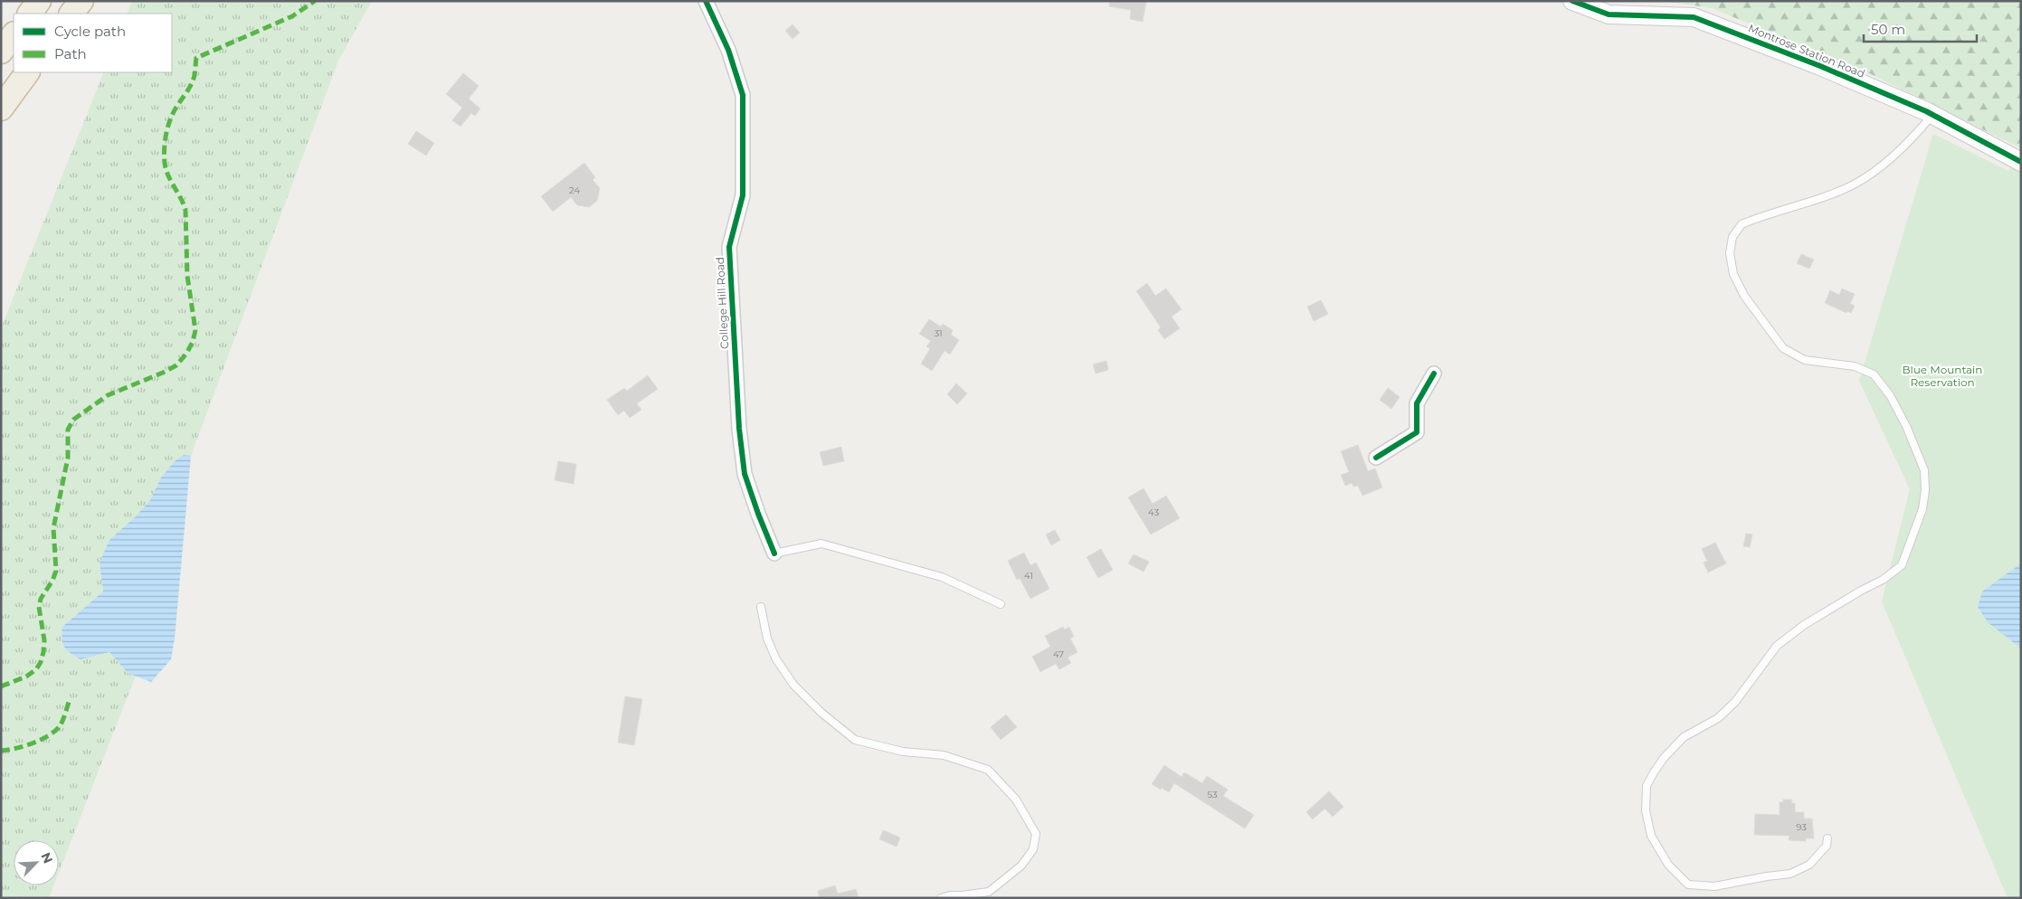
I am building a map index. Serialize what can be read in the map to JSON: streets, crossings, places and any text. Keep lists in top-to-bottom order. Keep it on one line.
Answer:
{"streets":{"street":["Montrose Station Road","College Hill Road"]},"parks":["Blue Mountain Reservation"],"house_numbers":["24","31","43","41","47","53","93"],"legend":["Cycle path","Path"],"scale_bar":"50 m","north":"top right"}
